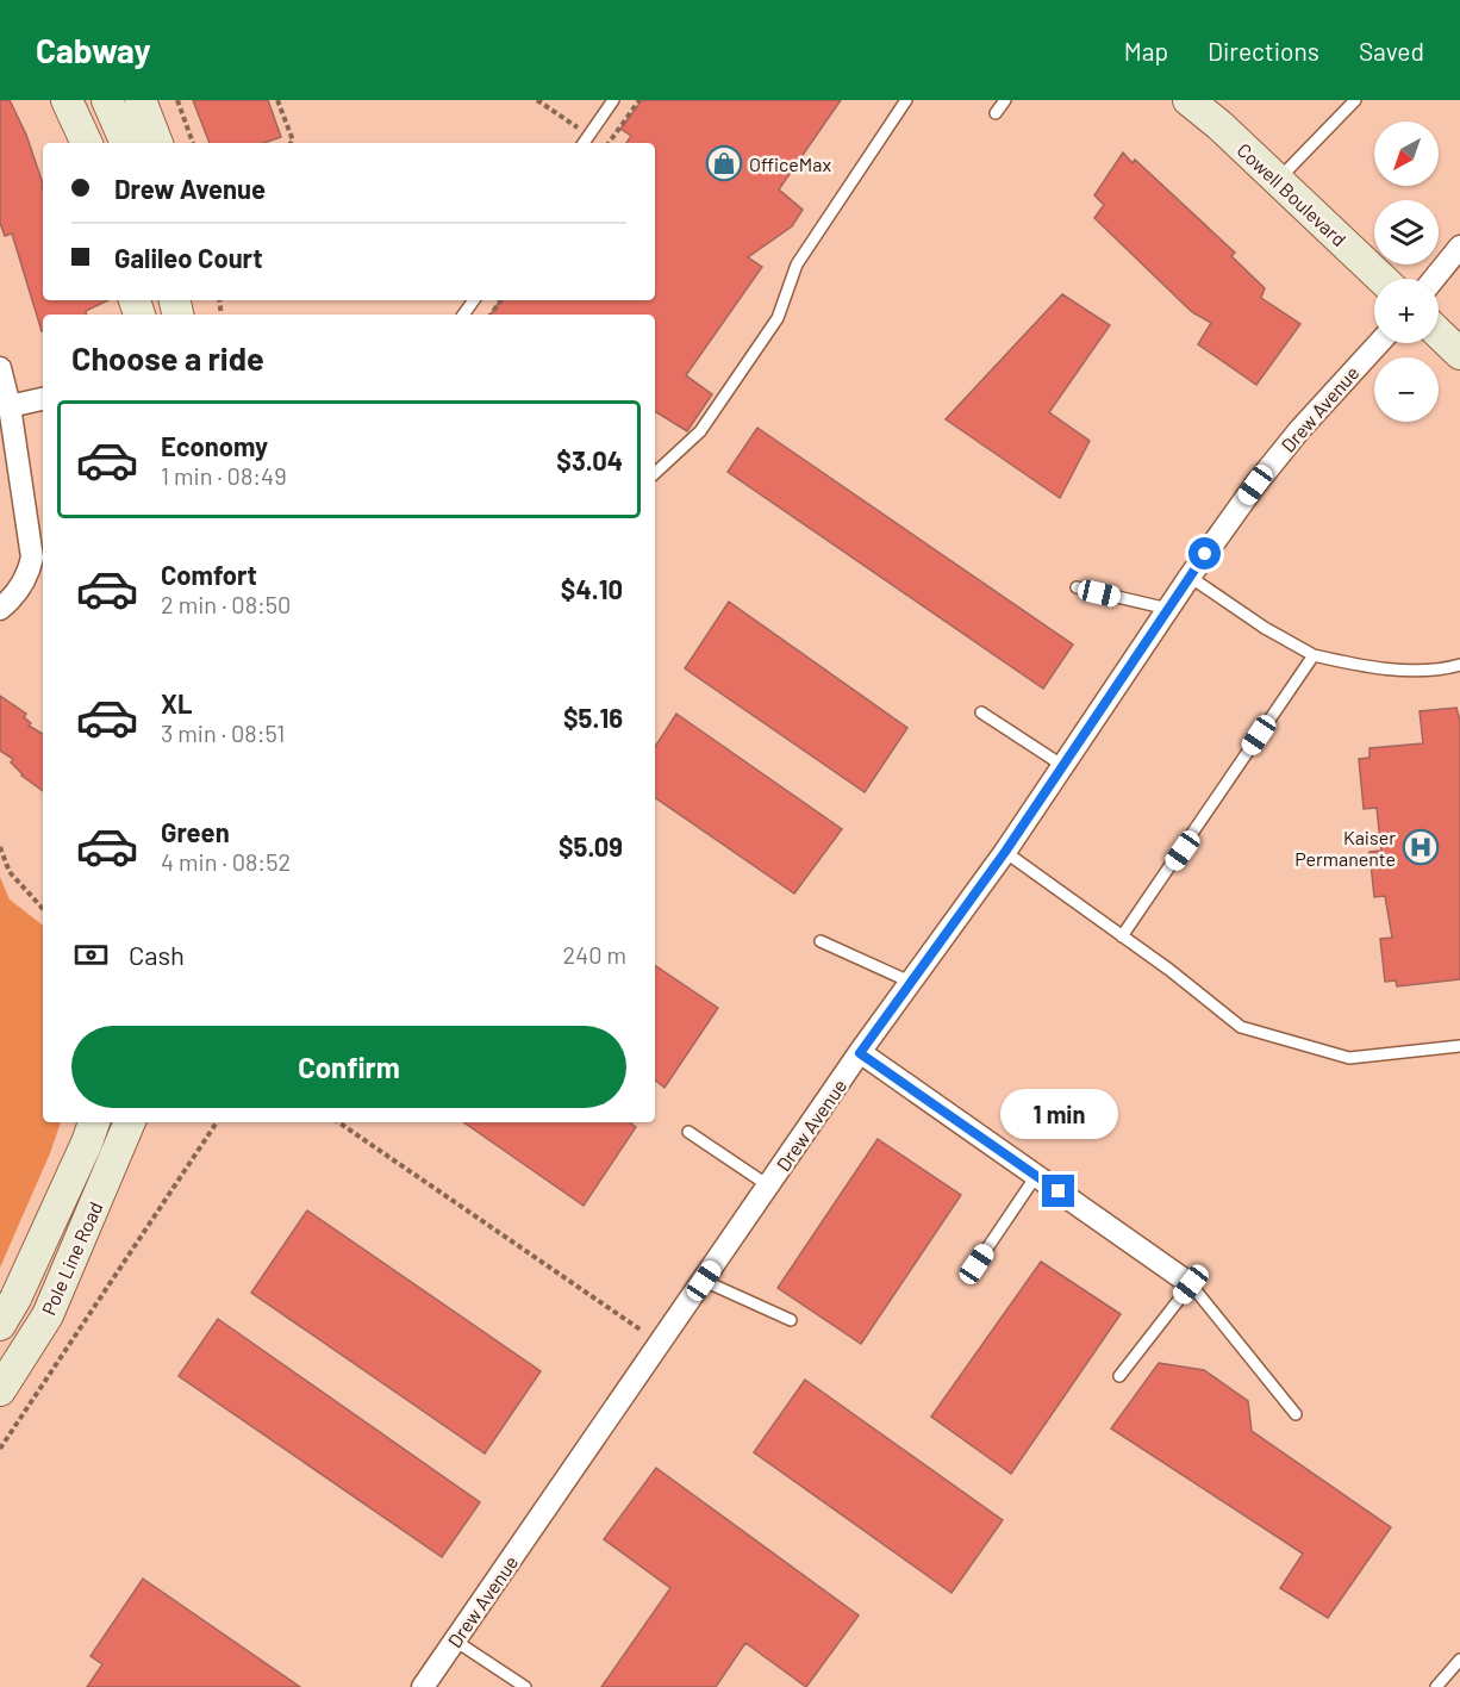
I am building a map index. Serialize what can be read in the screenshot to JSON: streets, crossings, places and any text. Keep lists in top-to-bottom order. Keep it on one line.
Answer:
{"streets":{"main road":["Cowell Boulevard","Pole Line Road"],"street":["Drew Avenue"]},"places":{"shop":["OfficeMax"],"hospital":["Kaiser Permanente"]},"north":"bottom left","page":{"header":"Cabway","nav":["Map","Directions","Saved"],"map_buttons":["+","−"],"banner":["Drew Avenue","Galileo Court"],"heading":"Choose a ride","list":[{"name":"Economy","note":"1 min · 08:49","value":"$3.04"},{"name":"Comfort","note":"2 min · 08:50","value":"$4.10"},{"name":"XL","note":"3 min · 08:51","value":"$5.16"},{"name":"Green","note":"4 min · 08:52","value":"$5.09"}],"pay":["Cash","240 m"],"buttons":"Confirm","bubble":"1 min"}}
